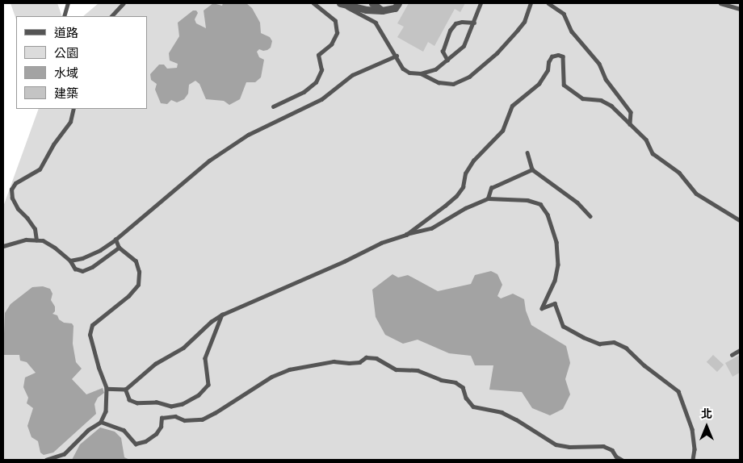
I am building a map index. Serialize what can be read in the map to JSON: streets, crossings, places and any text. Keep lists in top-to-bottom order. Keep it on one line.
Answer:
{"legend":["道路","公園","水域","建築"],"north":"top"}
